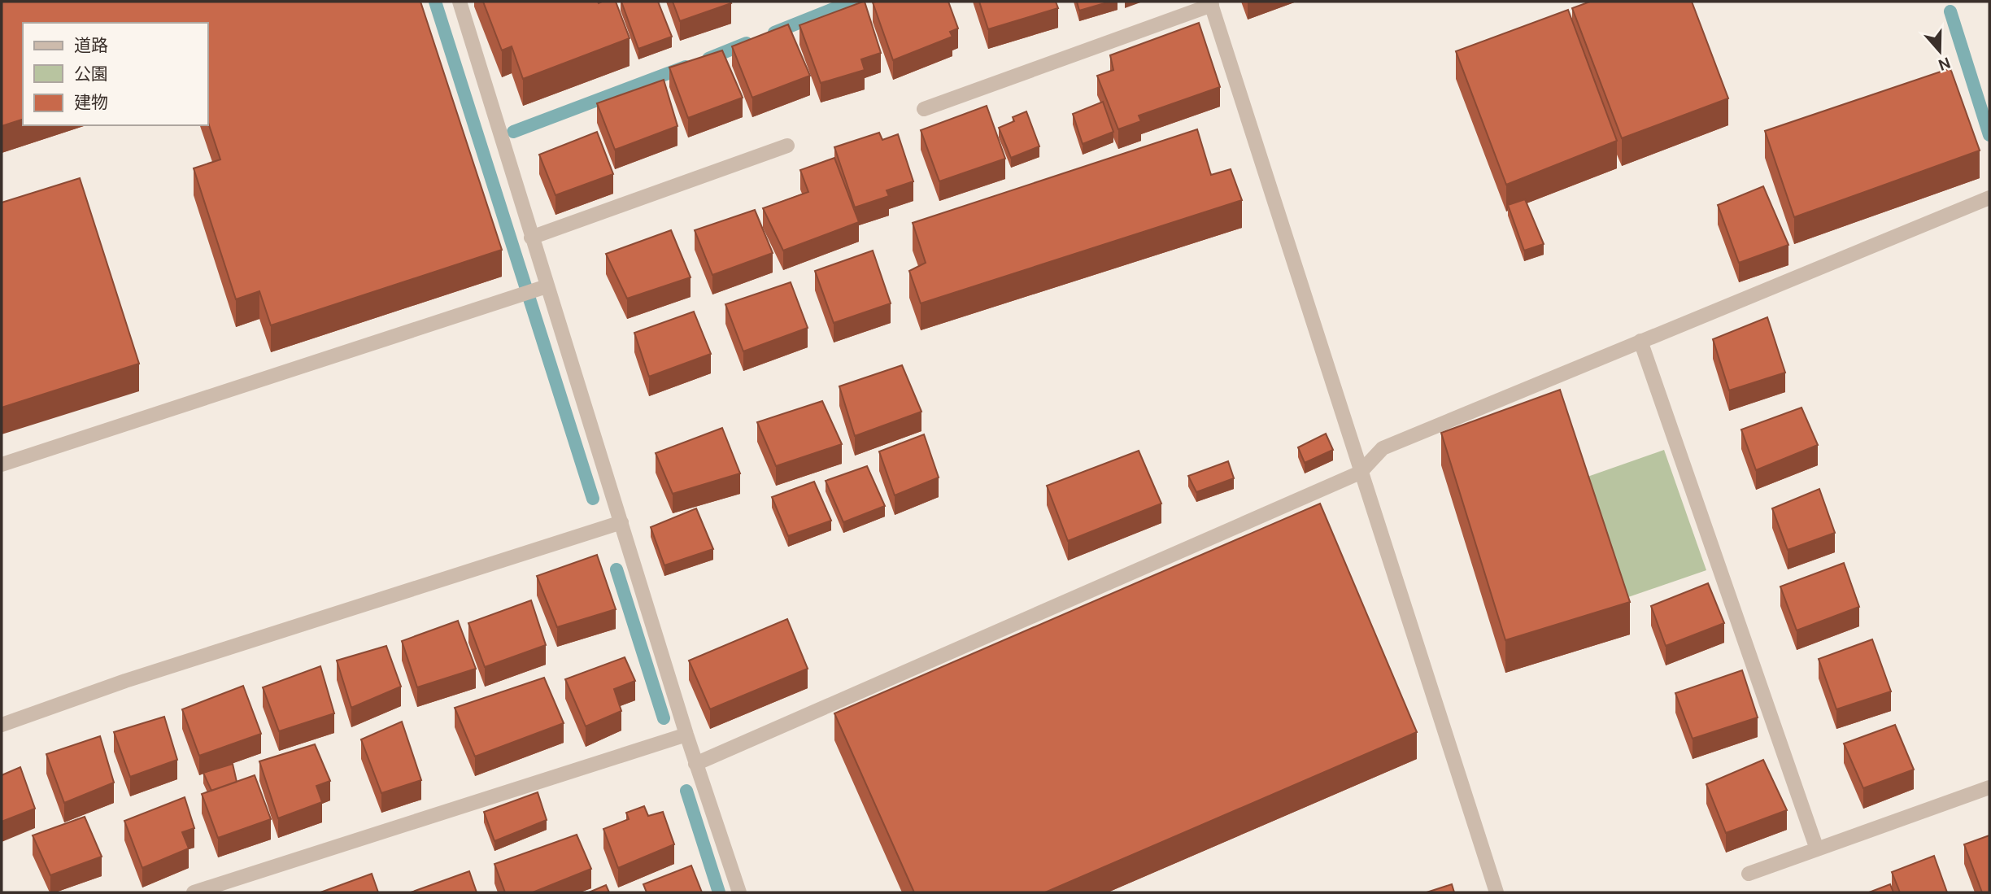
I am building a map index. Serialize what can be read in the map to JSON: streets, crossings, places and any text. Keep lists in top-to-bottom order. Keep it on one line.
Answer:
{"legend":["道路","公園","建物"],"north":"bottom"}
